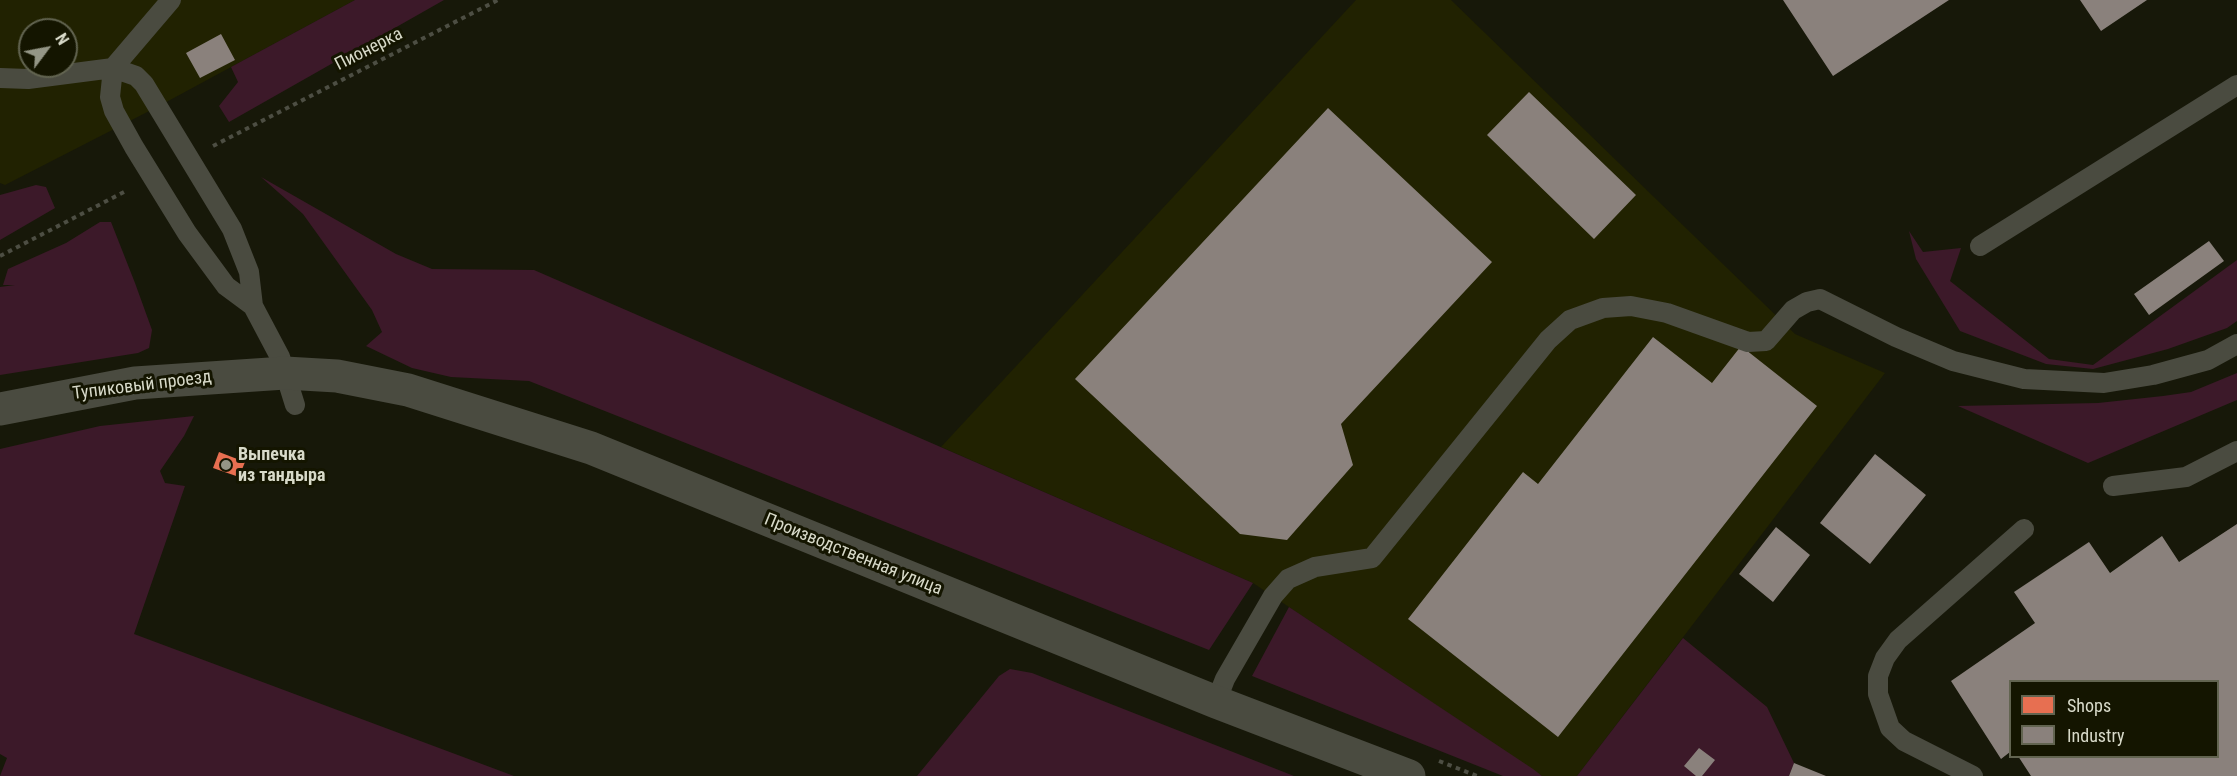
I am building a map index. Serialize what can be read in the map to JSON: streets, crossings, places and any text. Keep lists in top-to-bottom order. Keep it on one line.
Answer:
{"streets":{"street":["Тупиковый проезд","Производственная улица"],"path":["Пионерка"]},"crossings":[["Тупиковый проезд","Производственная улица"]],"places":["Выпечка из тандыра"],"legend":["Shops","Industry"],"north":"top right"}
